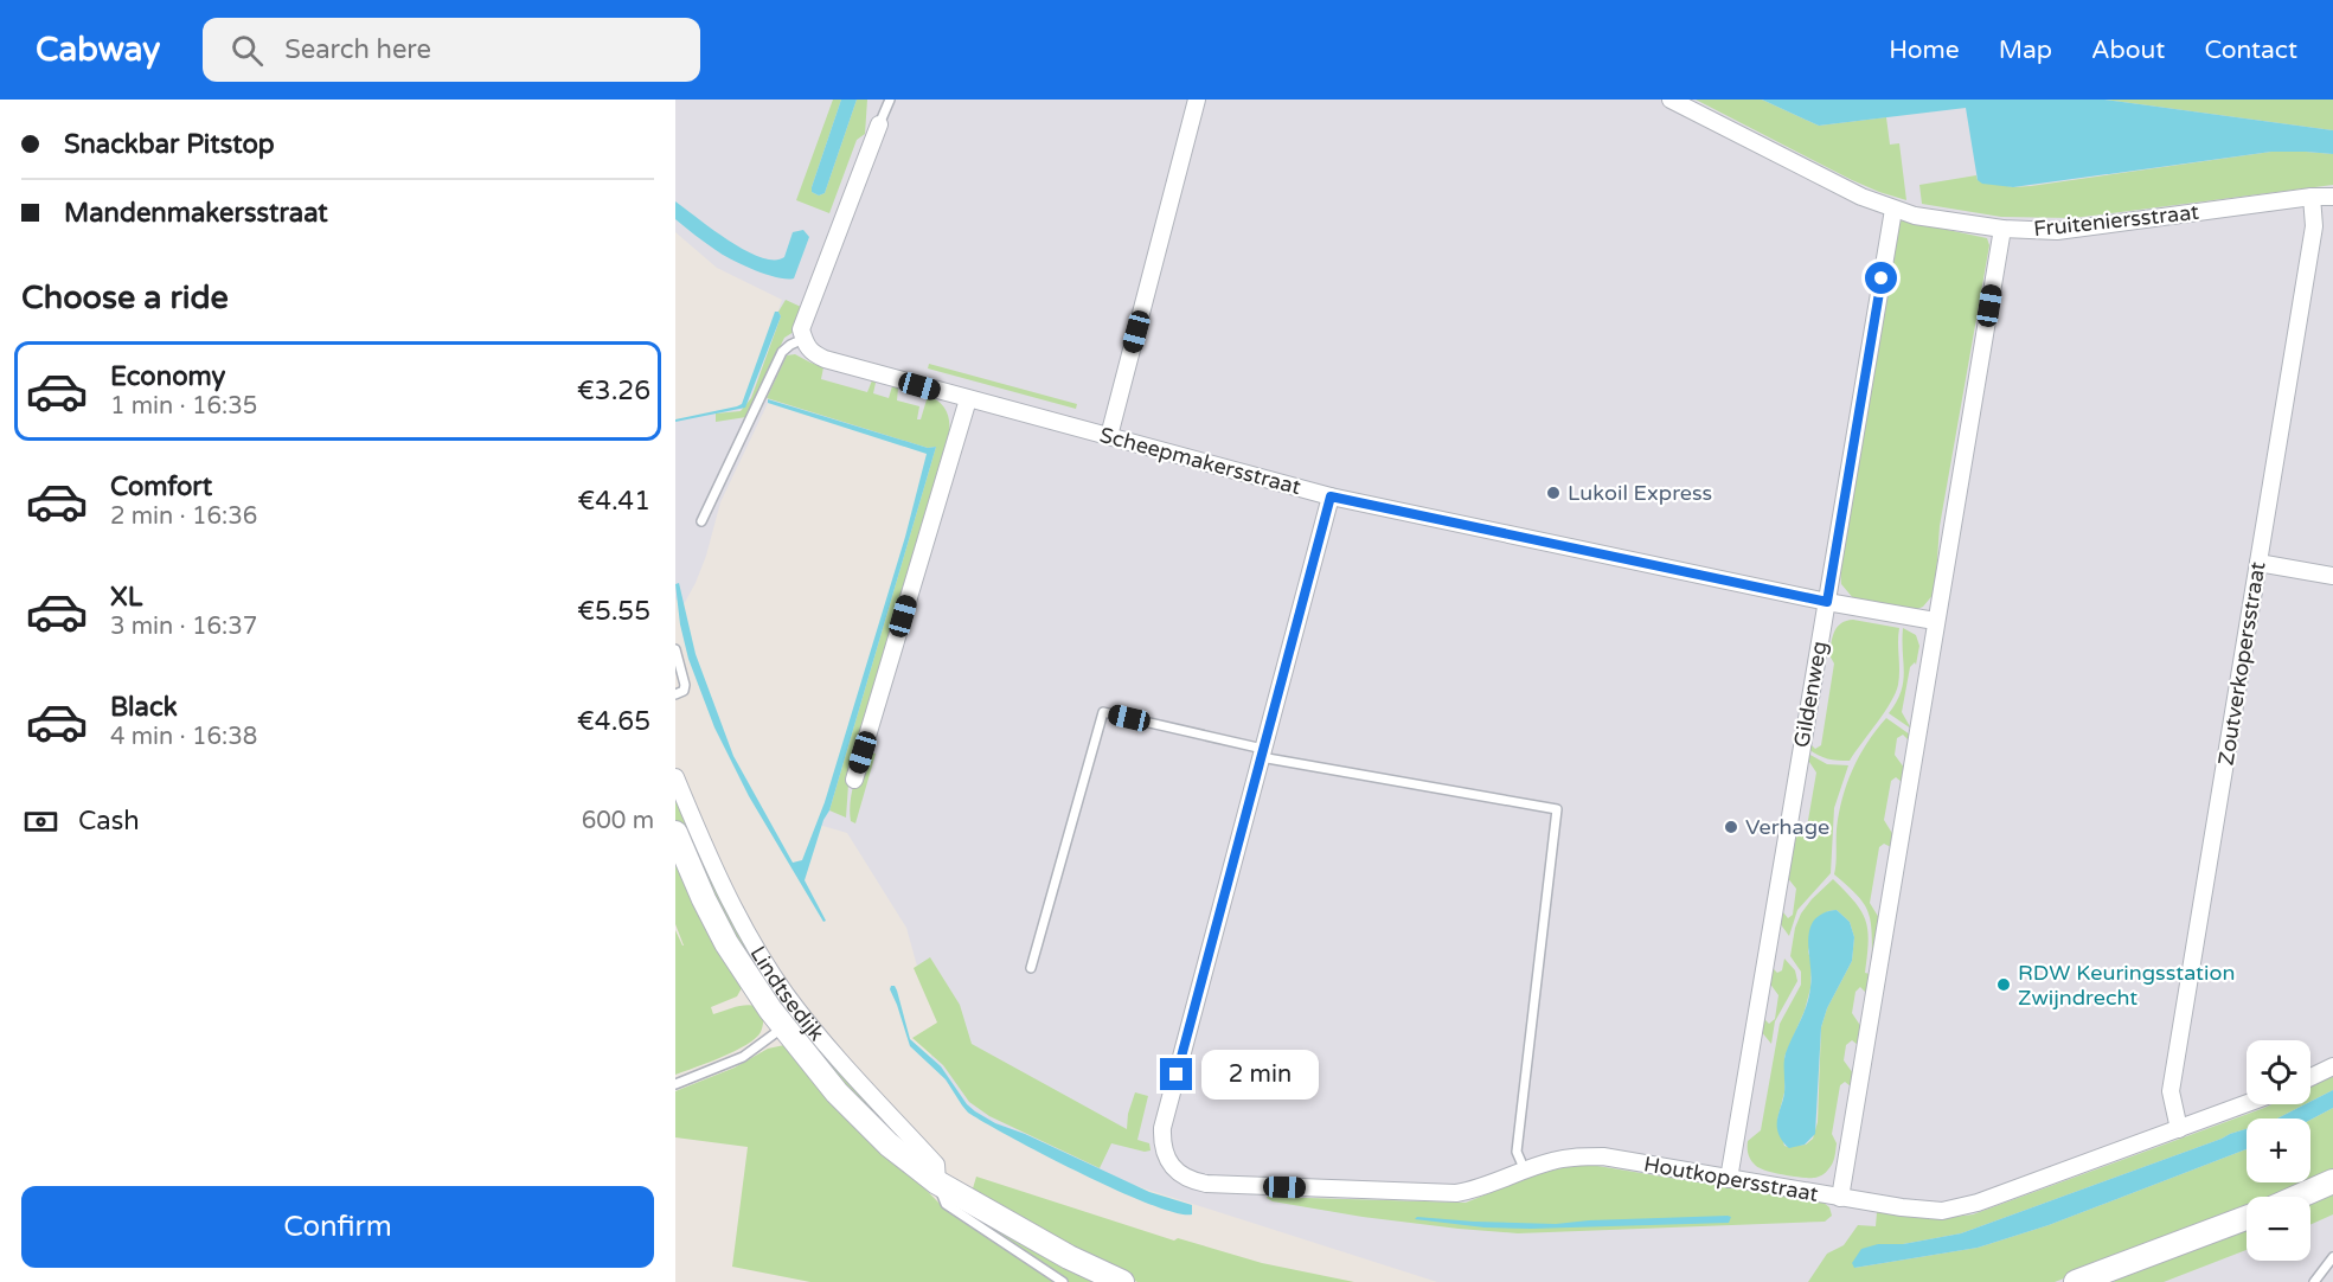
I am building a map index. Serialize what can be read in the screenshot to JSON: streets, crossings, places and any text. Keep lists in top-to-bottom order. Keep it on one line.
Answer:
{"streets":{"street":["Fruiteniersstraat","Scheepmakersstraat","Zoutverkopersstraat","Gildenweg","Lindtsedijk","Houtkopersstraat"]},"crossings":[["Fruiteniersstraat","Zoutverkopersstraat"],["Fruiteniersstraat","Gildenweg"],["Scheepmakersstraat","Gildenweg"],["Zoutverkopersstraat","Houtkopersstraat"],["Gildenweg","Houtkopersstraat"]],"places":["Lukoil Express","Verhage","RDW Keuringsstation Zwijndrecht"],"page":{"header":"Cabway","search":"Search here","nav":["Home","Map","About","Contact"],"banner":["Snackbar Pitstop","Mandenmakersstraat"],"heading":"Choose a ride","list":[{"name":"Economy","note":"1 min · 16:35","value":"€3.26"},{"name":"Comfort","note":"2 min · 16:36","value":"€4.41"},{"name":"XL","note":"3 min · 16:37","value":"€5.55"},{"name":"Black","note":"4 min · 16:38","value":"€4.65"}],"pay":["Cash","600 m"],"map_buttons":["+","−"],"bubble":"2 min","buttons":"Confirm"}}
